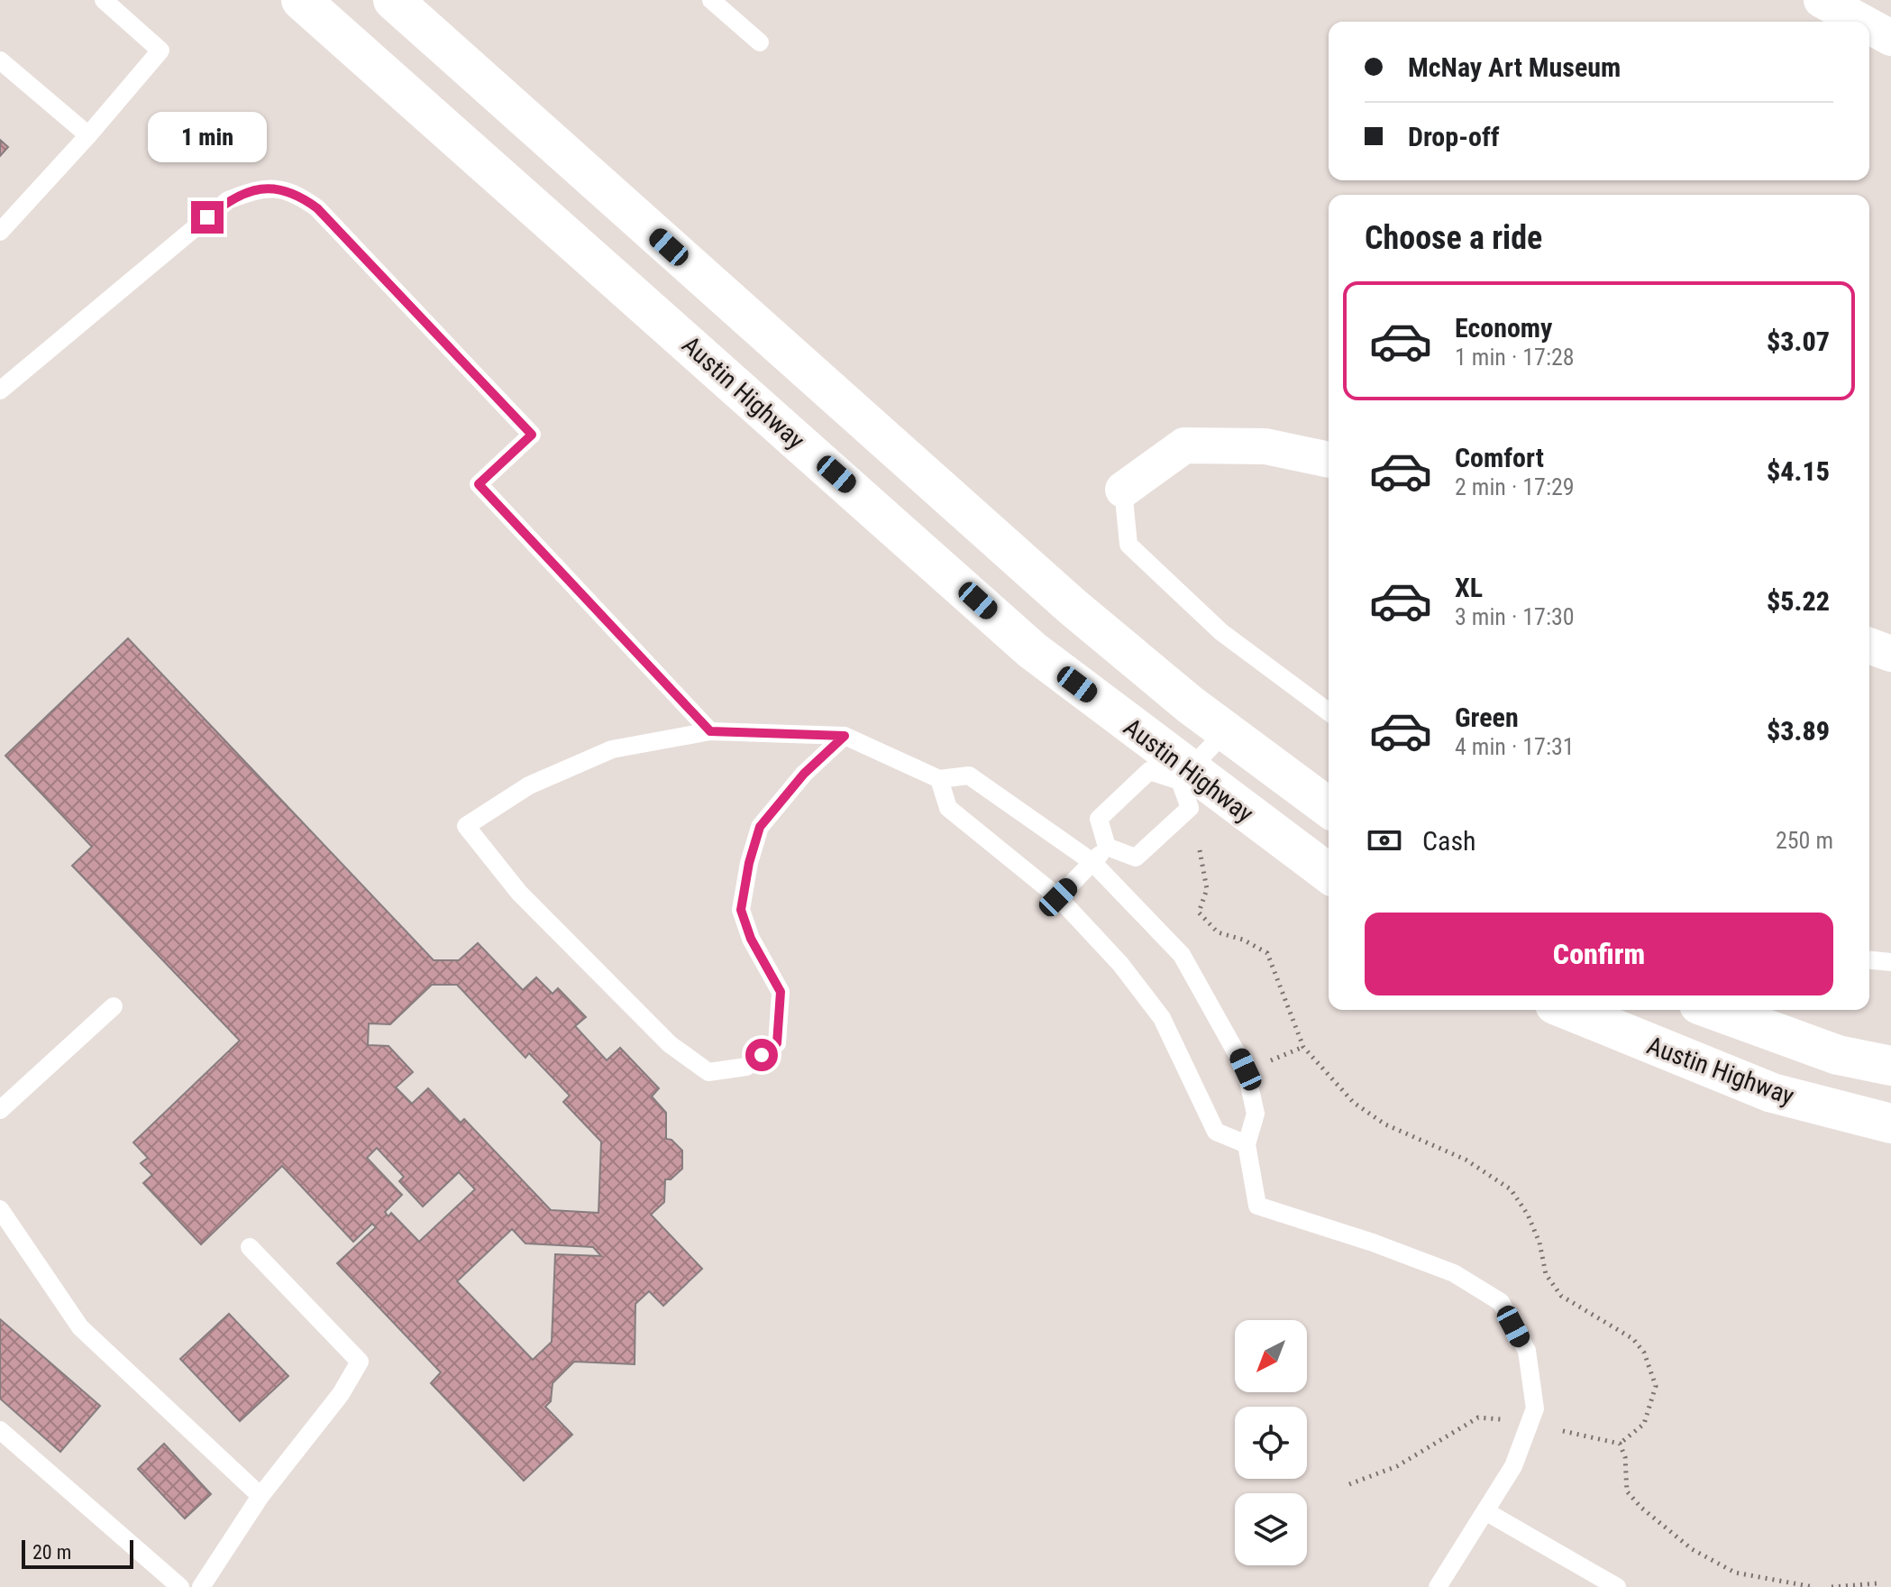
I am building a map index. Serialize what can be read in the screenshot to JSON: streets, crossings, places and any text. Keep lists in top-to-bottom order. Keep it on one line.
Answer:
{"streets":{"main road":["Austin Highway"]},"scale_bar":"20 m","north":"bottom left","page":{"banner":["McNay Art Museum","Drop-off"],"bubble":"1 min","heading":"Choose a ride","list":[{"name":"Economy","note":"1 min · 17:28","value":"$3.07"},{"name":"Comfort","note":"2 min · 17:29","value":"$4.15"},{"name":"XL","note":"3 min · 17:30","value":"$5.22"},{"name":"Green","note":"4 min · 17:31","value":"$3.89"}],"pay":["Cash","250 m"],"buttons":"Confirm","scale":"20 m"}}
